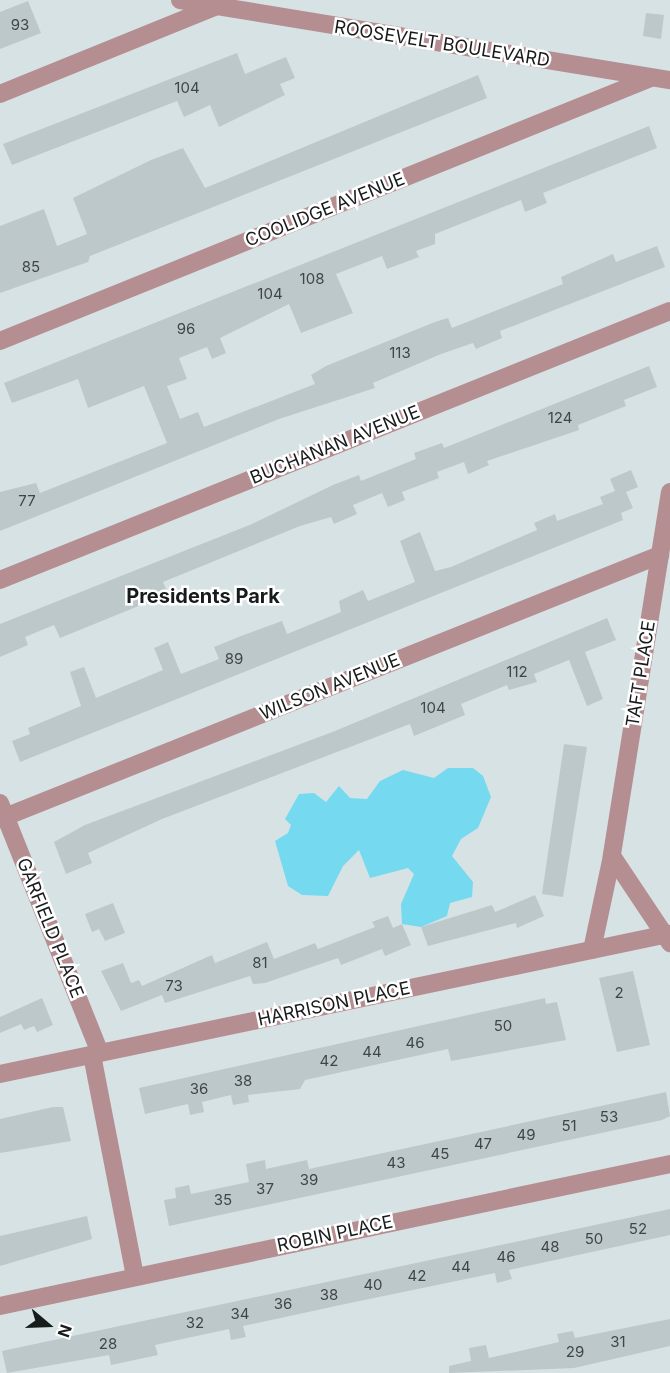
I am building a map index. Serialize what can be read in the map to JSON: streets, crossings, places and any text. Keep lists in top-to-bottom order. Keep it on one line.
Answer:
{"streets":{"street":["ROOSEVELT BOULEVARD","COOLIDGE AVENUE","BUCHANAN AVENUE","TAFT PLACE","WILSON AVENUE","GARFIELD PLACE","HARRISON PLACE","ROBIN PLACE"]},"crossings":[["ROOSEVELT BOULEVARD","COOLIDGE AVENUE"],["TAFT PLACE","WILSON AVENUE"],["TAFT PLACE","HARRISON PLACE"],["WILSON AVENUE","GARFIELD PLACE"],["GARFIELD PLACE","HARRISON PLACE"],["GARFIELD PLACE","ROBIN PLACE"]],"districts":["Presidents Park"],"house_numbers":["93","104","85","108","104","96","113","124","77","89","112","104","81","73","2","50","46","44","42","38","36","53","51","49","47","45","43","39","37","35","52","50","48","46","44","42","40","38","36","34","32","31","28","29"],"north":"right"}
